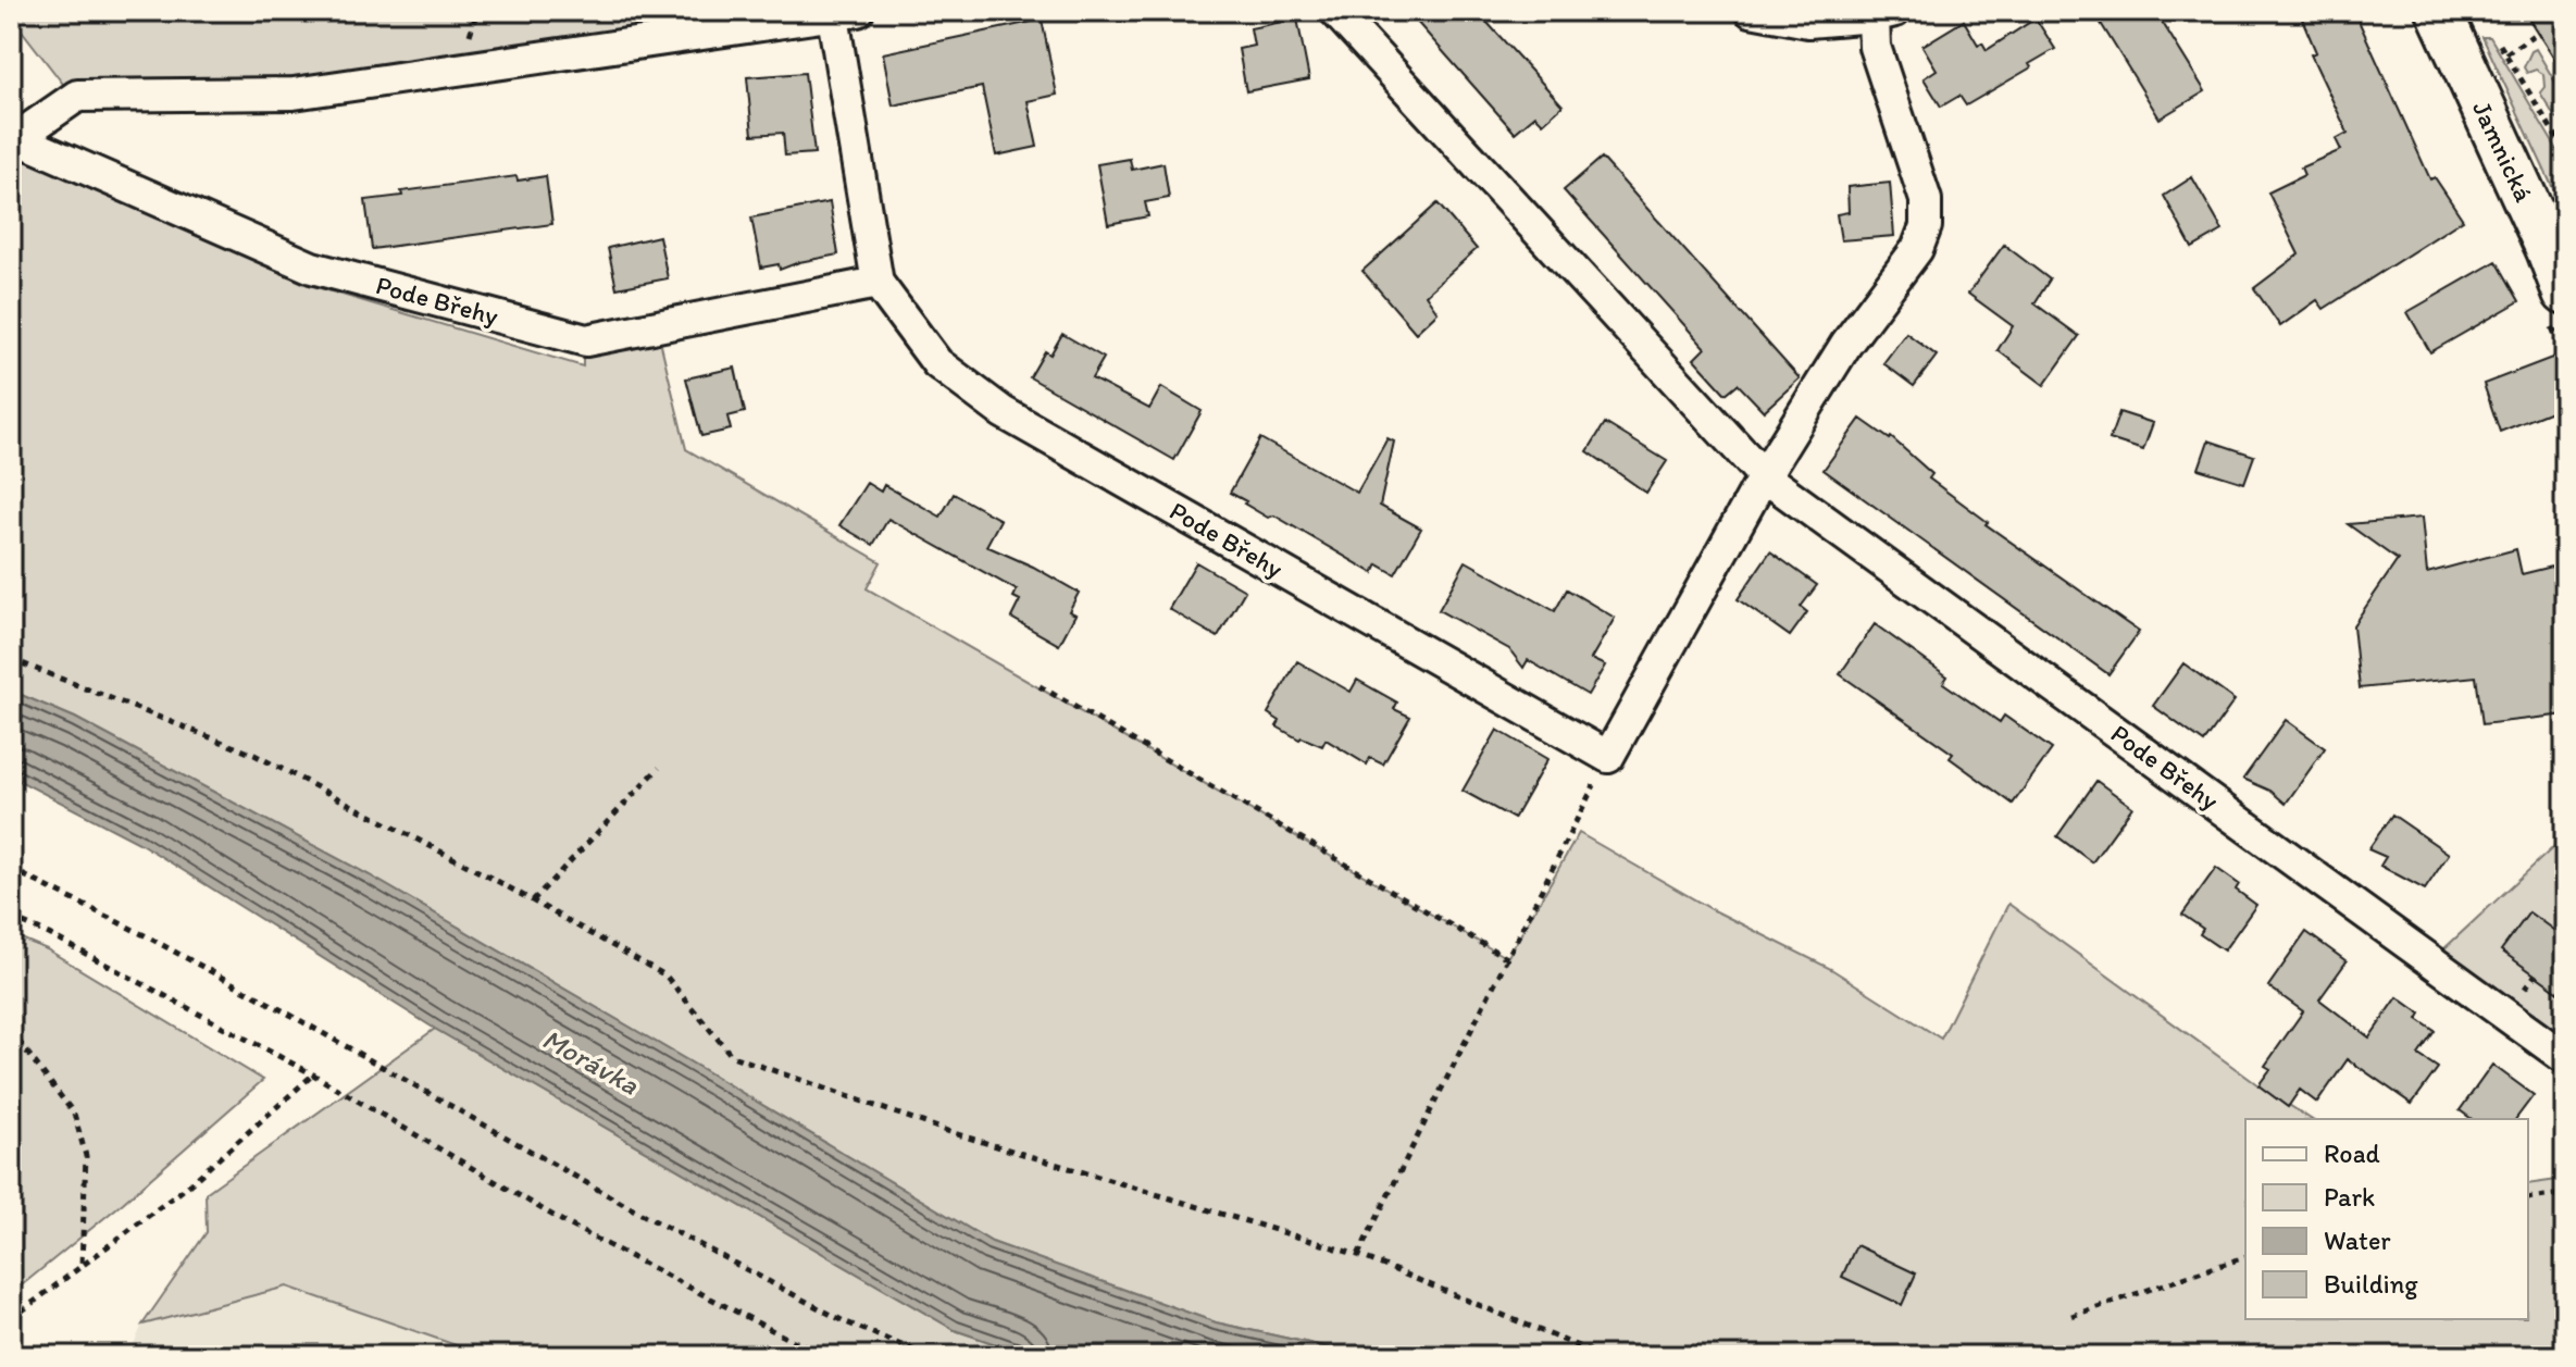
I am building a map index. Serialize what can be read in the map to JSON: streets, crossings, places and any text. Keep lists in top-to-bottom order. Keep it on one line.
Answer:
{"streets":{"main road":["Jamnická"],"street":["Pode Břehy"]},"water":["Morávka"],"legend":["Road","Park","Water","Building"]}
